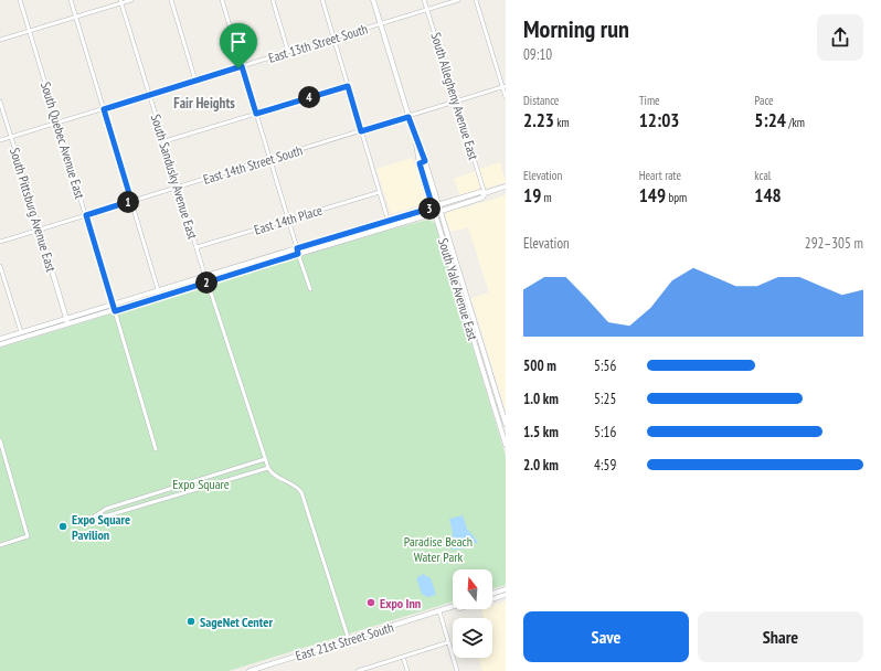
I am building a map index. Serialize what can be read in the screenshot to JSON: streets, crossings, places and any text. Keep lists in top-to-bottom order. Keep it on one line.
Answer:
{"streets":{"main road":["South Pittsburg Avenue East","South Yale Avenue East","East 21st Street South"],"street":["East 13th Street South","South Allegheny Avenue East","South Quebec Avenue East","East 14th Street South","South Sandusky Avenue East","East 14th Place"]},"crossings":[["East 13th Street South","South Allegheny Avenue East"],["East 13th Street South","South Quebec Avenue East"],["East 13th Street South","South Sandusky Avenue East"],["East 13th Street South","South Pittsburg Avenue East"],["East 13th Street South","South Yale Avenue East"],["South Allegheny Avenue East","East 14th Street South"],["South Quebec Avenue East","East 14th Street South"],["East 14th Street South","South Sandusky Avenue East"],["East 14th Street South","South Pittsburg Avenue East"],["East 14th Street South","South Yale Avenue East"],["South Sandusky Avenue East","East 14th Place"]],"districts":["Fair Heights"],"parks":["Expo Square","Paradise Beach Water Park"],"places":["Expo Square Pavilion","Expo Inn","SageNet Center"],"north":"top","page":{"heading":["Morning run","09:10"],"stats":[["Distance","2.23 km"],["Time","12:03"],["Pace","5:24 /km"],["Elevation","19 m"],["Heart rate","149 bpm"],["kcal","148"]],"pins":["4","1","3","2"],"chart":["Elevation","292–305 m"],"list":[{"name":"500 m","note":"5:56"},{"name":"1.0 km","note":"5:25"},{"name":"1.5 km","note":"5:16"},{"name":"2.0 km","note":"4:59"}],"buttons":["Save","Share"]}}
